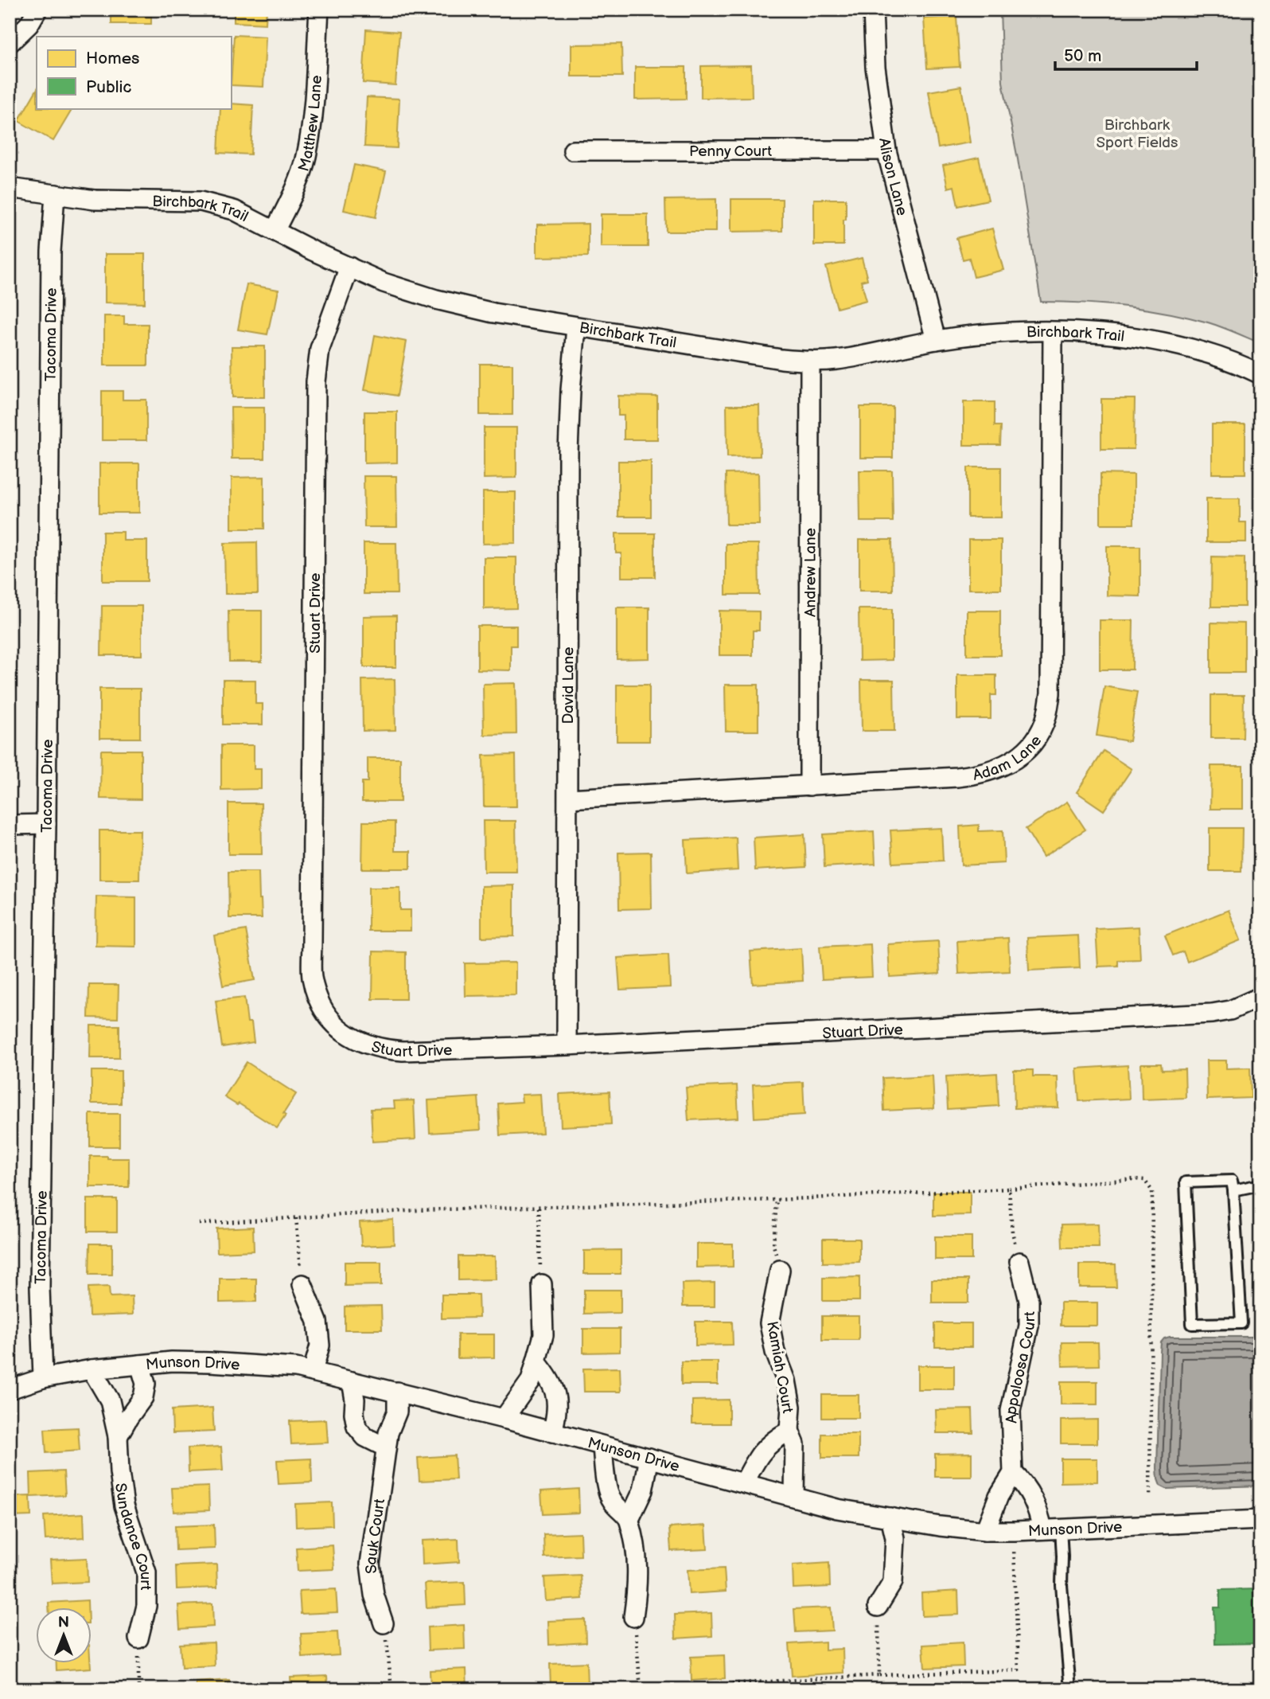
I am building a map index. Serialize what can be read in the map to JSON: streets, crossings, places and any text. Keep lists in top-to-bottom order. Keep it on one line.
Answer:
{"streets":{"street":["Matthew Lane","Penny Court","Alison Lane","Birchbark Trail","Tacoma Drive","Andrew Lane","Stuart Drive","David Lane","Adam Lane","Munson Drive","Kamiah Court","Appaloosa Court","Sauk Court","Sundance Court"]},"crossings":[["Matthew Lane","Birchbark Trail"],["Penny Court","Alison Lane"],["Alison Lane","Birchbark Trail"],["Birchbark Trail","Tacoma Drive"],["Birchbark Trail","Andrew Lane"],["Birchbark Trail","Stuart Drive"],["Birchbark Trail","David Lane"],["Birchbark Trail","Adam Lane"],["Tacoma Drive","Munson Drive"],["Andrew Lane","Adam Lane"],["Stuart Drive","David Lane"],["David Lane","Adam Lane"],["Munson Drive","Kamiah Court"],["Munson Drive","Sauk Court"],["Munson Drive","Sundance Court"]],"parks":["Birchbark Sport Fields"],"legend":["Homes","Public"],"scale_bar":"50 m","north":"top"}
